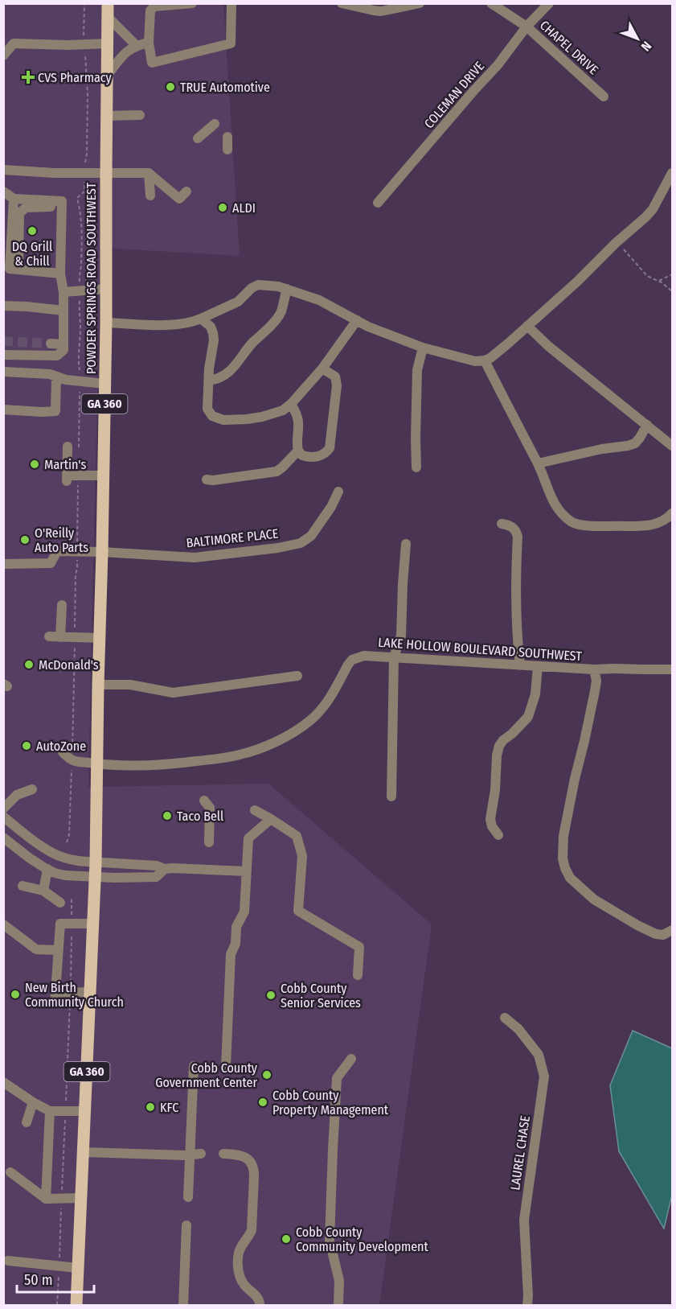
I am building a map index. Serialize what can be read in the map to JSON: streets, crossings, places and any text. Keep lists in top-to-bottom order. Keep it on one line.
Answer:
{"streets":{"main road":["POWDER SPRINGS ROAD SOUTHWEST","GA 360"],"street":["CHAPEL DRIVE","COLEMAN DRIVE","BALTIMORE PLACE","LAKE HOLLOW BOULEVARD SOUTHWEST","LAUREL CHASE"]},"crossings":[["CHAPEL DRIVE","COLEMAN DRIVE"],["POWDER SPRINGS ROAD SOUTHWEST","GA 360"],["POWDER SPRINGS ROAD SOUTHWEST","BALTIMORE PLACE"],["POWDER SPRINGS ROAD SOUTHWEST","LAKE HOLLOW BOULEVARD SOUTHWEST"]],"places":{"health":["CVS Pharmacy"],"other":["TRUE Automotive","ALDI","DQ Grill & Chill","Martin's","O'Reilly Auto Parts","McDonald's","AutoZone","Taco Bell","New Birth Community Church","Cobb County Senior Services","Cobb County Government Center","Cobb County Property Management","KFC","Cobb County Community Development"]},"scale_bar":"50 m","north":"bottom right"}
